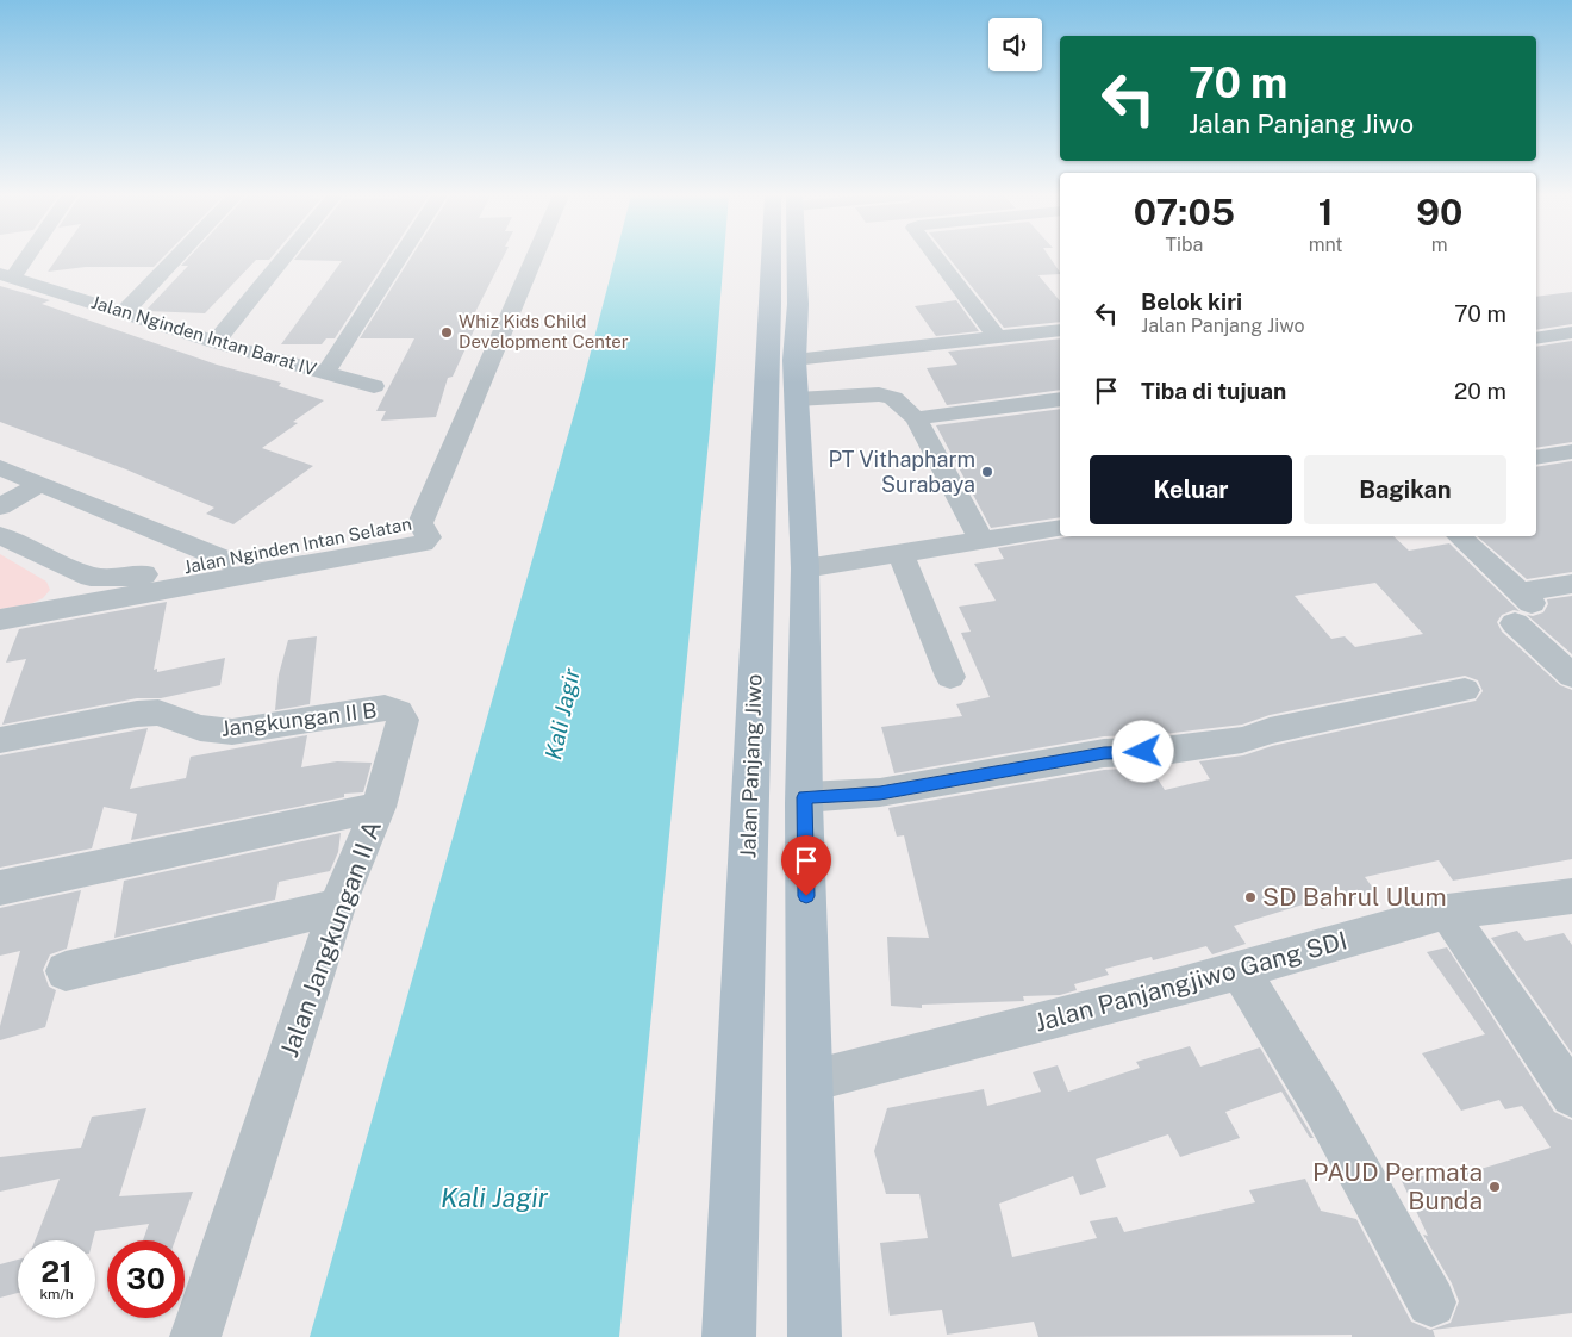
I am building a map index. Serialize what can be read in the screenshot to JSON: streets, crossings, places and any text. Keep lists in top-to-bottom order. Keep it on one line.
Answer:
{"streets":{"main road":["Jalan Panjang Jiwo"],"street":["Jalan Nginden Intan Barat IV","Jalan Nginden Intan Selatan","Jangkungan II B","Jalan Jangkungan II A","Jalan Panjangjiwo Gang SDI"]},"crossings":[["Jangkungan II B","Jalan Jangkungan II A"],["Jalan Panjang Jiwo","Jalan Panjangjiwo Gang SDI"]],"water":["Kali Jagir"],"places":["Whiz Kids Child Development Center","PT Vithapharm Surabaya","SD Bahrul Ulum","PAUD Permata Bunda"],"page":{"turn":["70 m","Jalan Panjang Jiwo"],"eta":["07:05","Tiba","1","mnt","90","m"],"list":[{"name":"Belok kiri","note":"Jalan Panjang Jiwo","value":"70 m"},{"name":"Tiba di tujuan","value":"20 m"}],"buttons":["Keluar","Bagikan"],"speed":"21 km/h","limit":"30"}}
